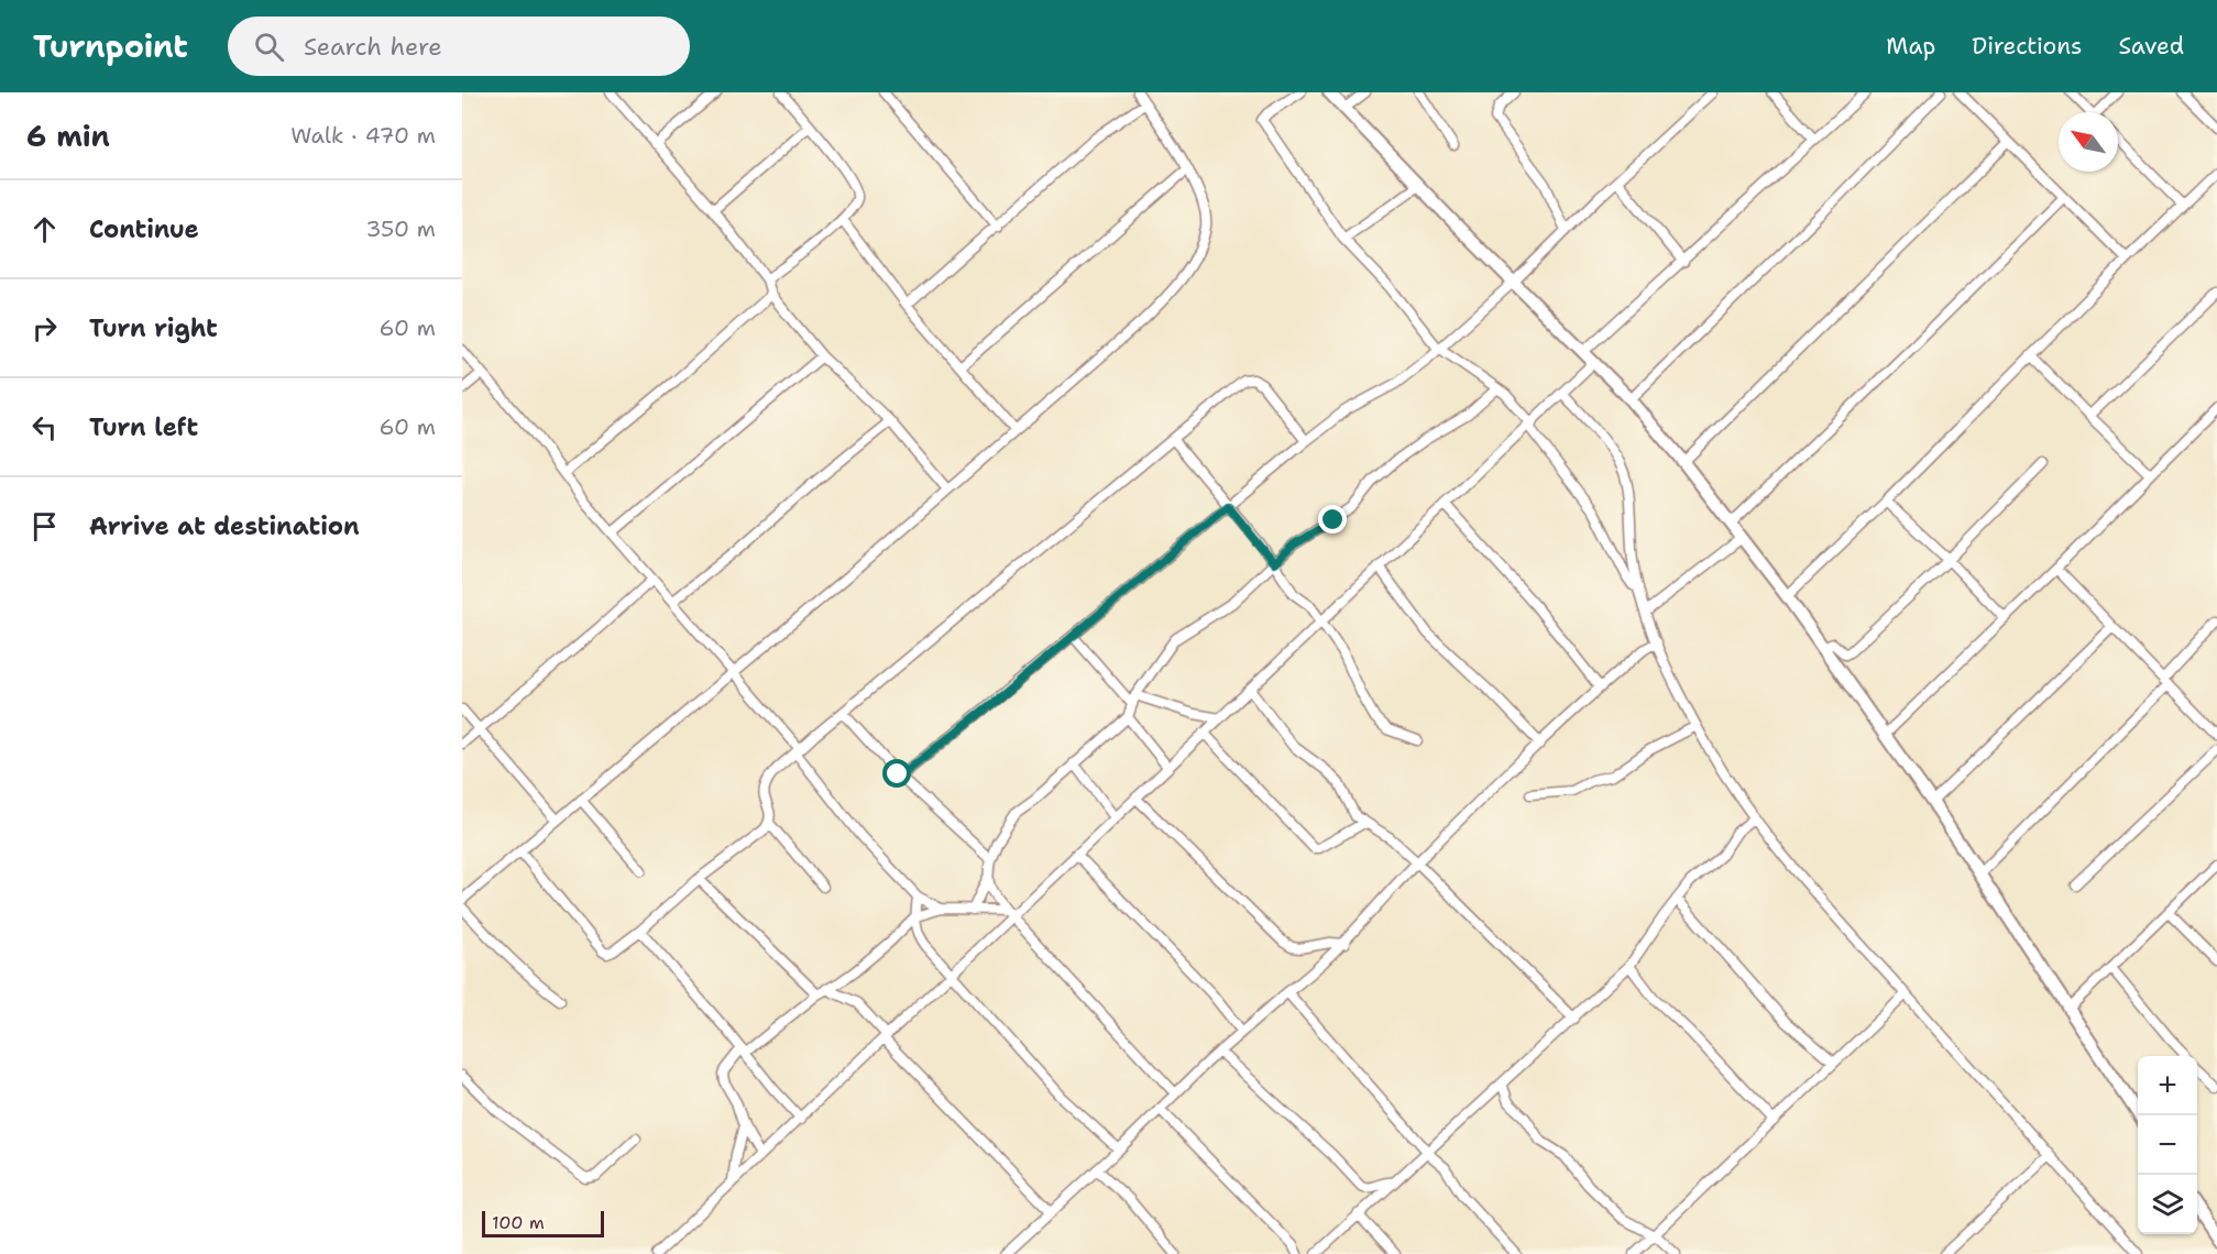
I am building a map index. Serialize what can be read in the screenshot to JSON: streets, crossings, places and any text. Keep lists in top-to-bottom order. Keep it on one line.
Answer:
{"scale_bar":"100 m","north":"top left","page":{"header":"Turnpoint","search":"Search here","nav":["Map","Directions","Saved"],"heading":["6 min","Walk · 470 m"],"list":[["Continue","350 m"],["Turn right","60 m"],["Turn left","60 m"],"Arrive at destination"],"map_buttons":["+","−"],"scale":"100 m"}}
